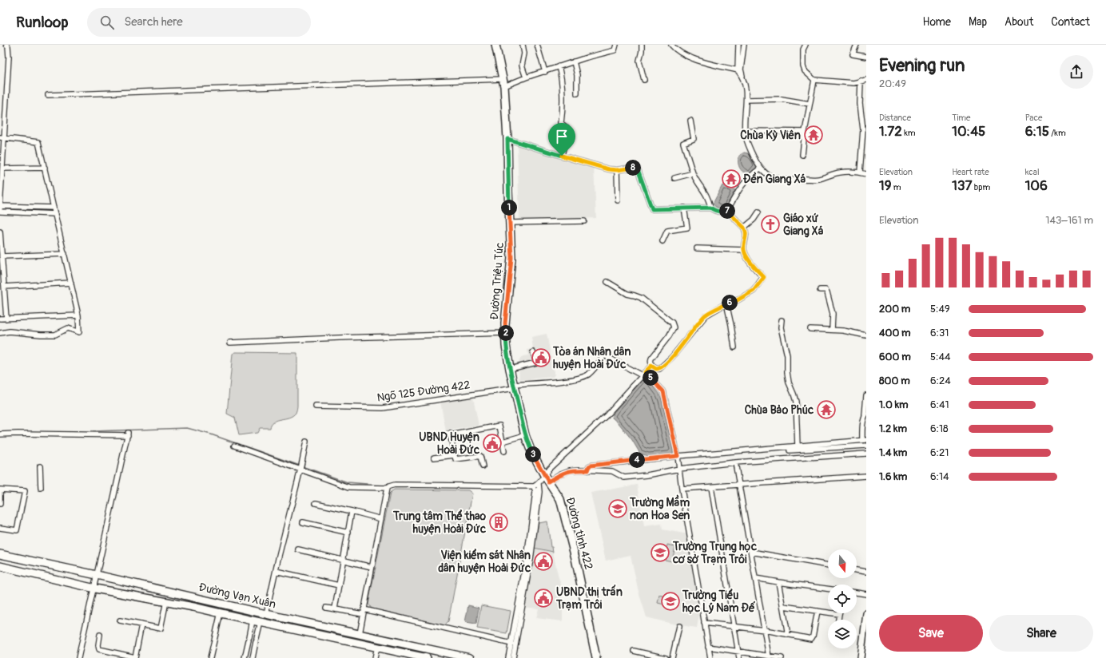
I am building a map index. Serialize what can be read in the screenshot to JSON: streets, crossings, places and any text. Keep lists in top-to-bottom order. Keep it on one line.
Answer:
{"streets":{"main road":["Đường Triệu Túc","Đường tỉnh 422","Đường Vạn Xuân"],"street":["Ngõ 125 Đường 422"]},"crossings":[["Đường Triệu Túc","Ngõ 125 Đường 422"],["Đường Triệu Túc","Đường tỉnh 422"]],"places":{"temple":["Chùa Kỳ Viên","Đền Giang Xá","Chùa Bảo Phúc"],"church":["Giáo xứ Giang Xá"],"public building":["Tòa án Nhân dân huyện Hoài Đức","UBND Huyện Hoài Đức","Viện kiểm sát Nhân dân huyện Hoài Đức","UBND thị trấn Trạm Trôi"],"school or university":["Trường Mầm non Hoa Sen","Trường Trung học cơ sở Trạm Trôi","Trường Tiểu học Lý Nam Đế"],"building":["Trung tâm Thể thao huyện Hoài Đức"]},"north":"bottom","page":{"header":"Runloop","search":"Search here","nav":["Home","Map","About","Contact"],"heading":["Evening run","20:49"],"stats":[["Distance","1.72 km"],["Time","10:45"],["Pace","6:15 /km"],["Elevation","19 m"],["Heart rate","137 bpm"],["kcal","106"]],"pins":["8","1","7","6","2","5","3","4"],"chart":["Elevation","143–161 m"],"list":[{"name":"200 m","note":"5:49"},{"name":"400 m","note":"6:31"},{"name":"600 m","note":"5:44"},{"name":"800 m","note":"6:24"},{"name":"1.0 km","note":"6:41"},{"name":"1.2 km","note":"6:18"},{"name":"1.4 km","note":"6:21"},{"name":"1.6 km","note":"6:14"}],"buttons":["Save","Share"]}}
